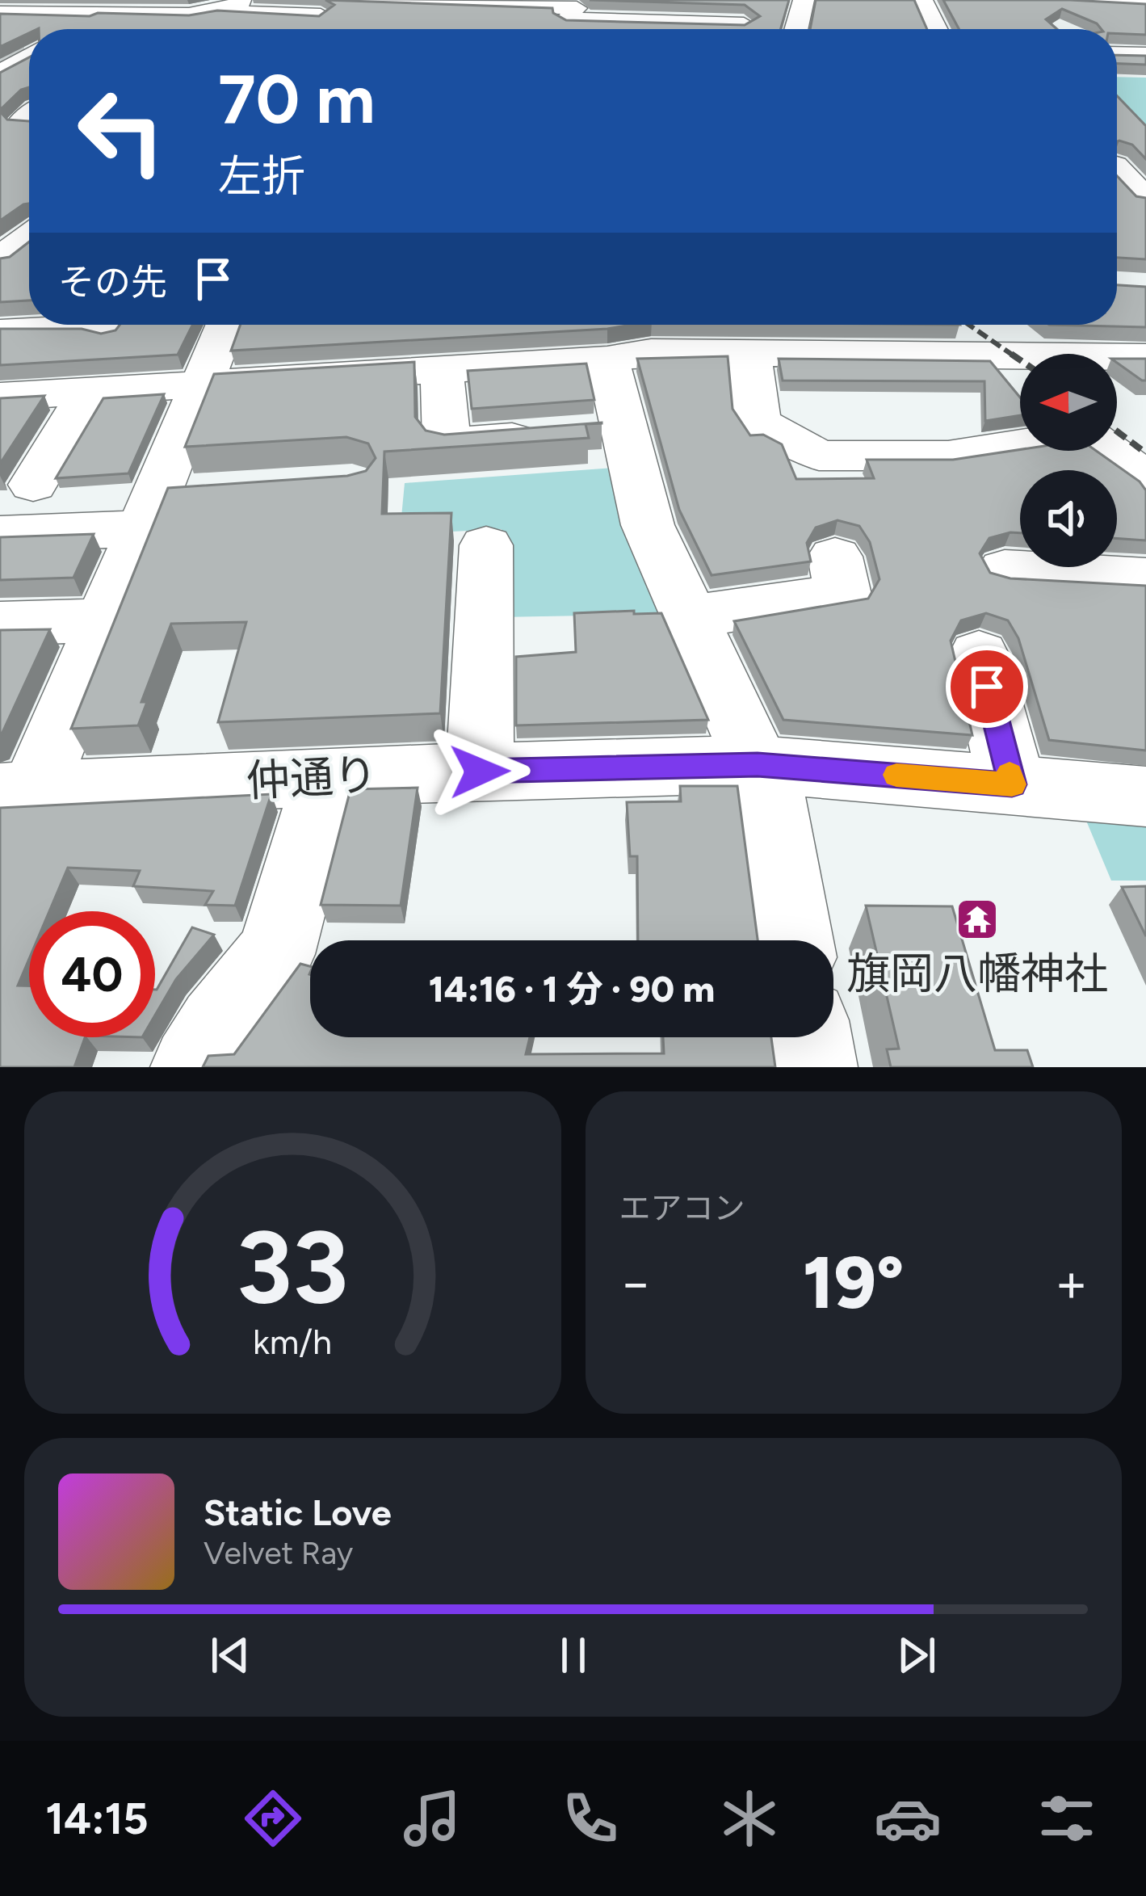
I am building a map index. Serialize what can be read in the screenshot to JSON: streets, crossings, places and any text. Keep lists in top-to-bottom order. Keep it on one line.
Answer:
{"streets":{"main road":["仲通り"]},"places":{"temple":["旗岡八幡神社"]},"north":"left","page":{"turn":["70 m","左折"],"then":"その先","limit":"40","trip":"14:16 · 1 分 · 90 m","tile":"エアコン","heat":["−","19°","+"],"song":["Static Love","Velvet Ray"],"tabs":"14:15","gauge":["33","km/h"]}}
